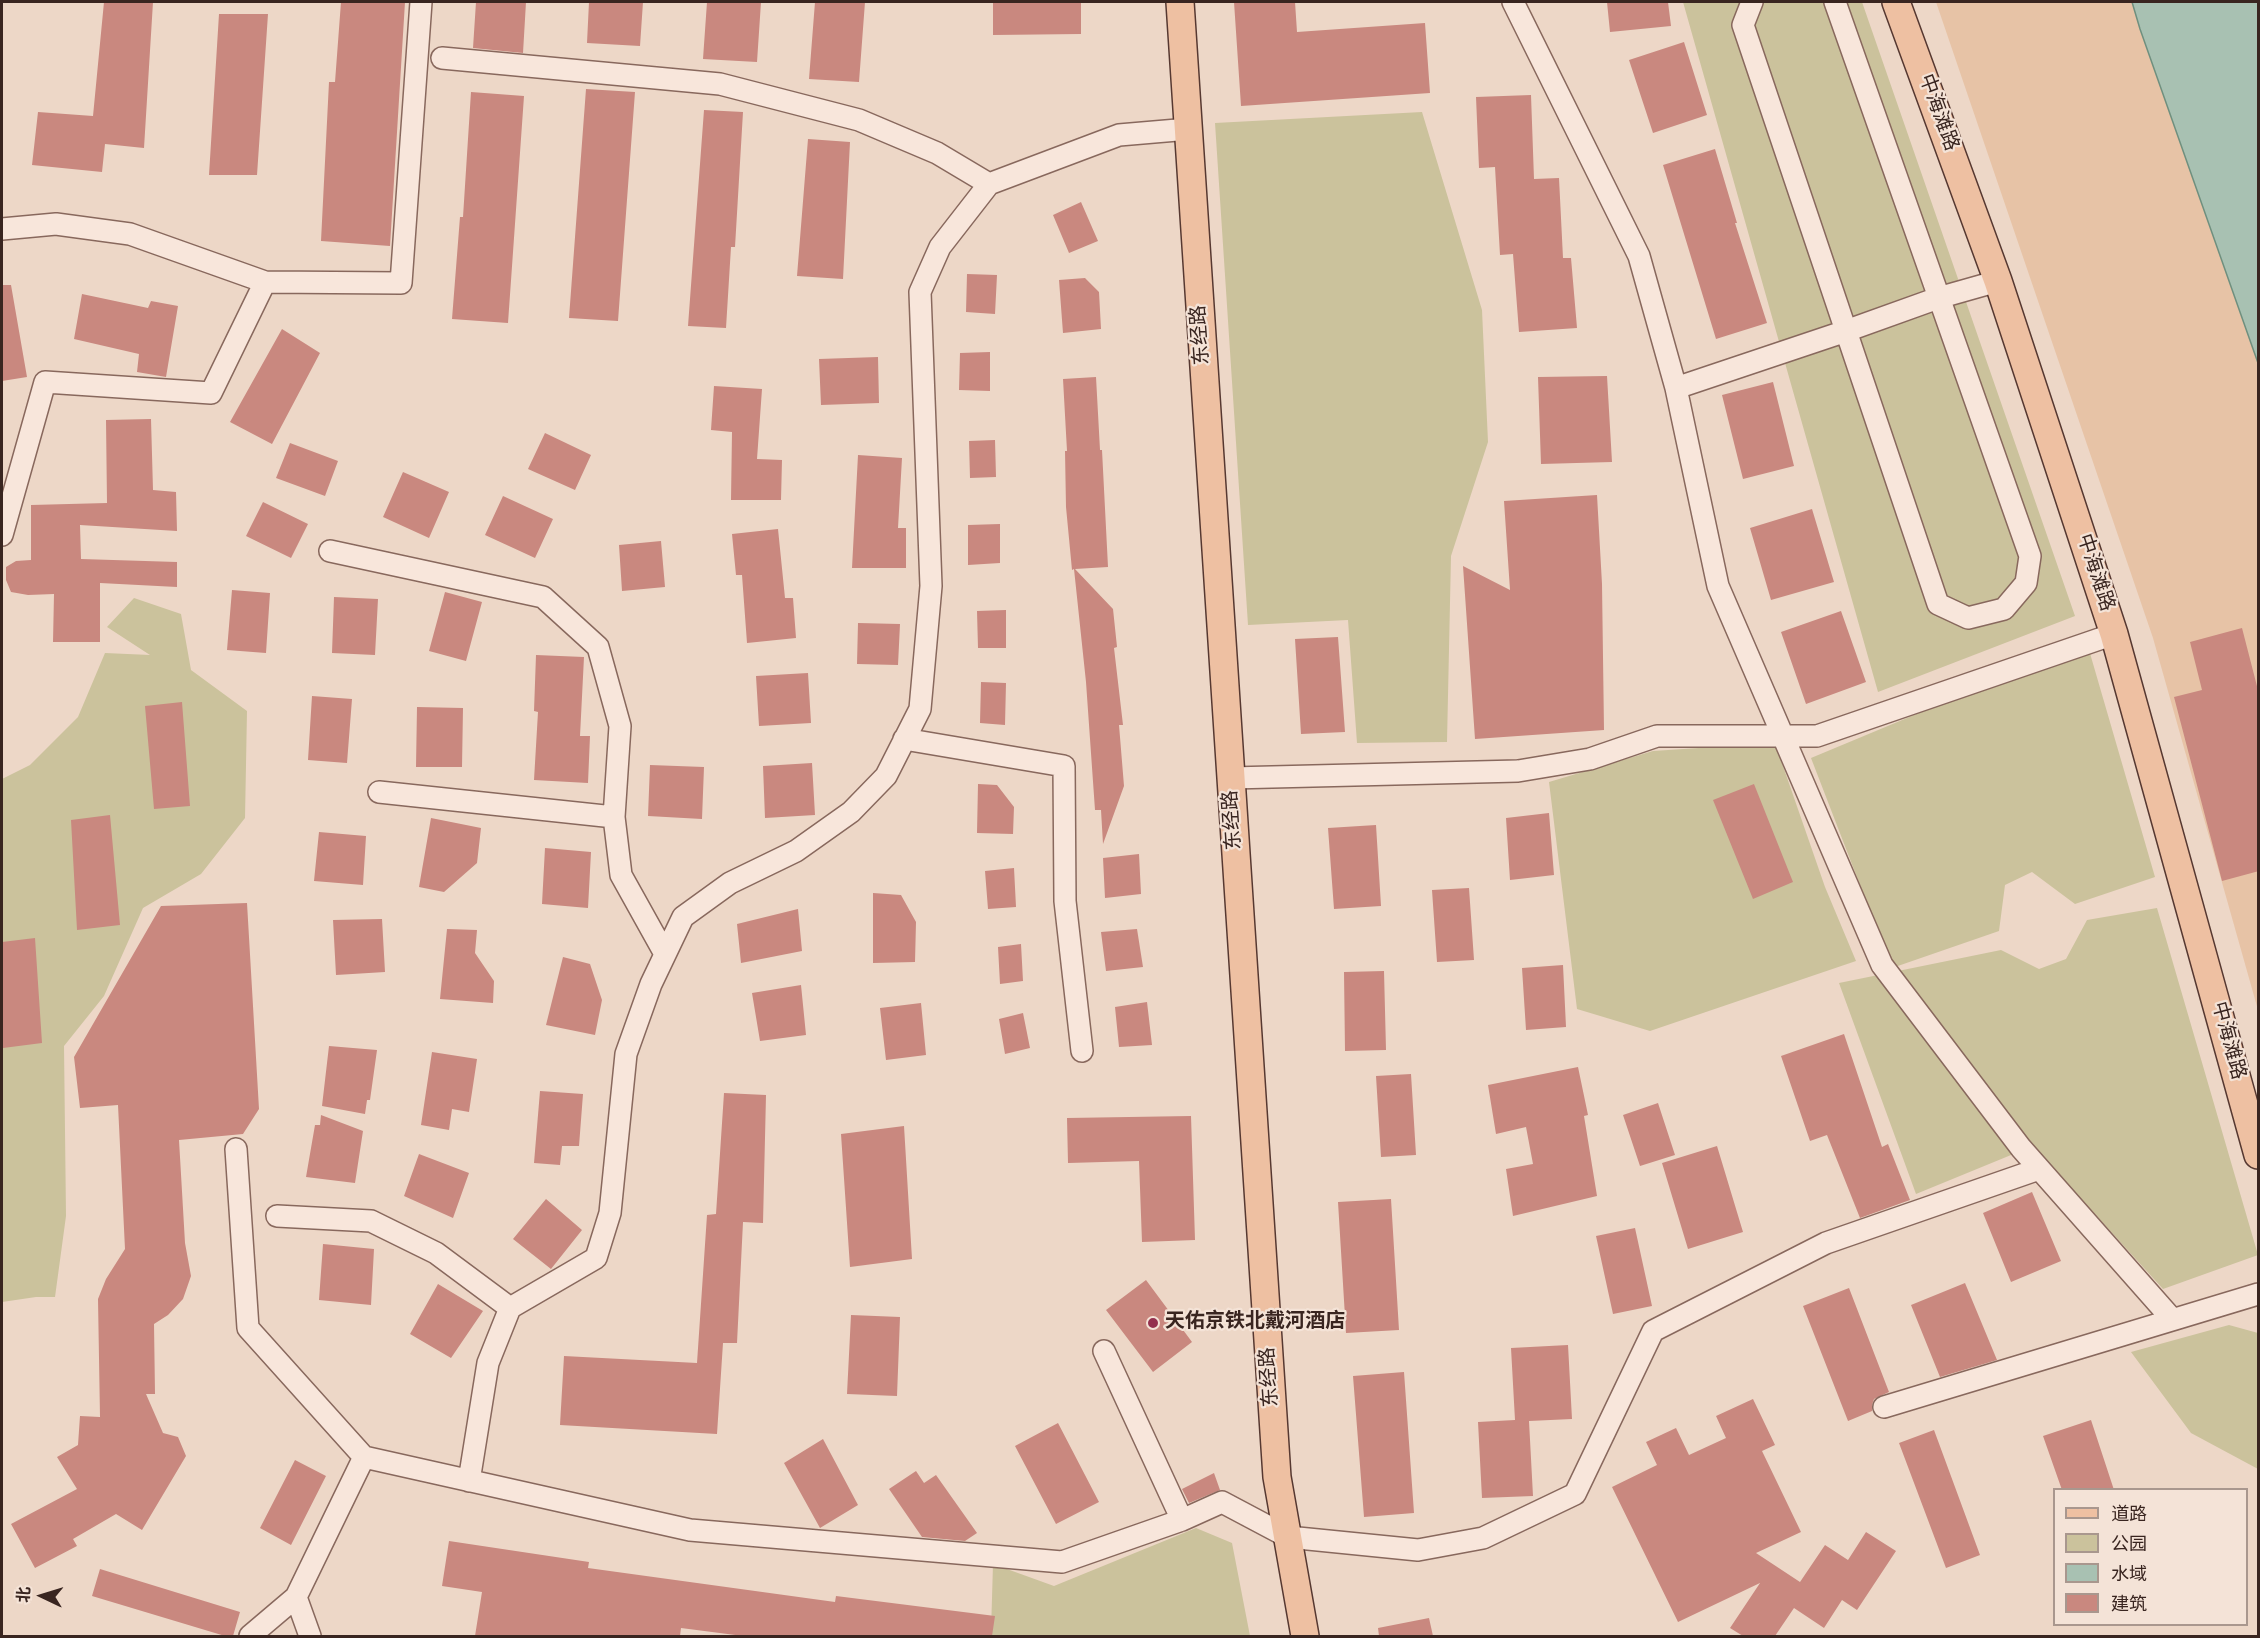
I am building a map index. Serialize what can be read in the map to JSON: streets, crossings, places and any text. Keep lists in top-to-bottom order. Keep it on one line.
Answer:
{"streets":{"main road":["中海滩路","东经路"]},"places":["天佑京铁北戴河酒店"],"legend":["道路","公园","水域","建筑"],"north":"left"}
